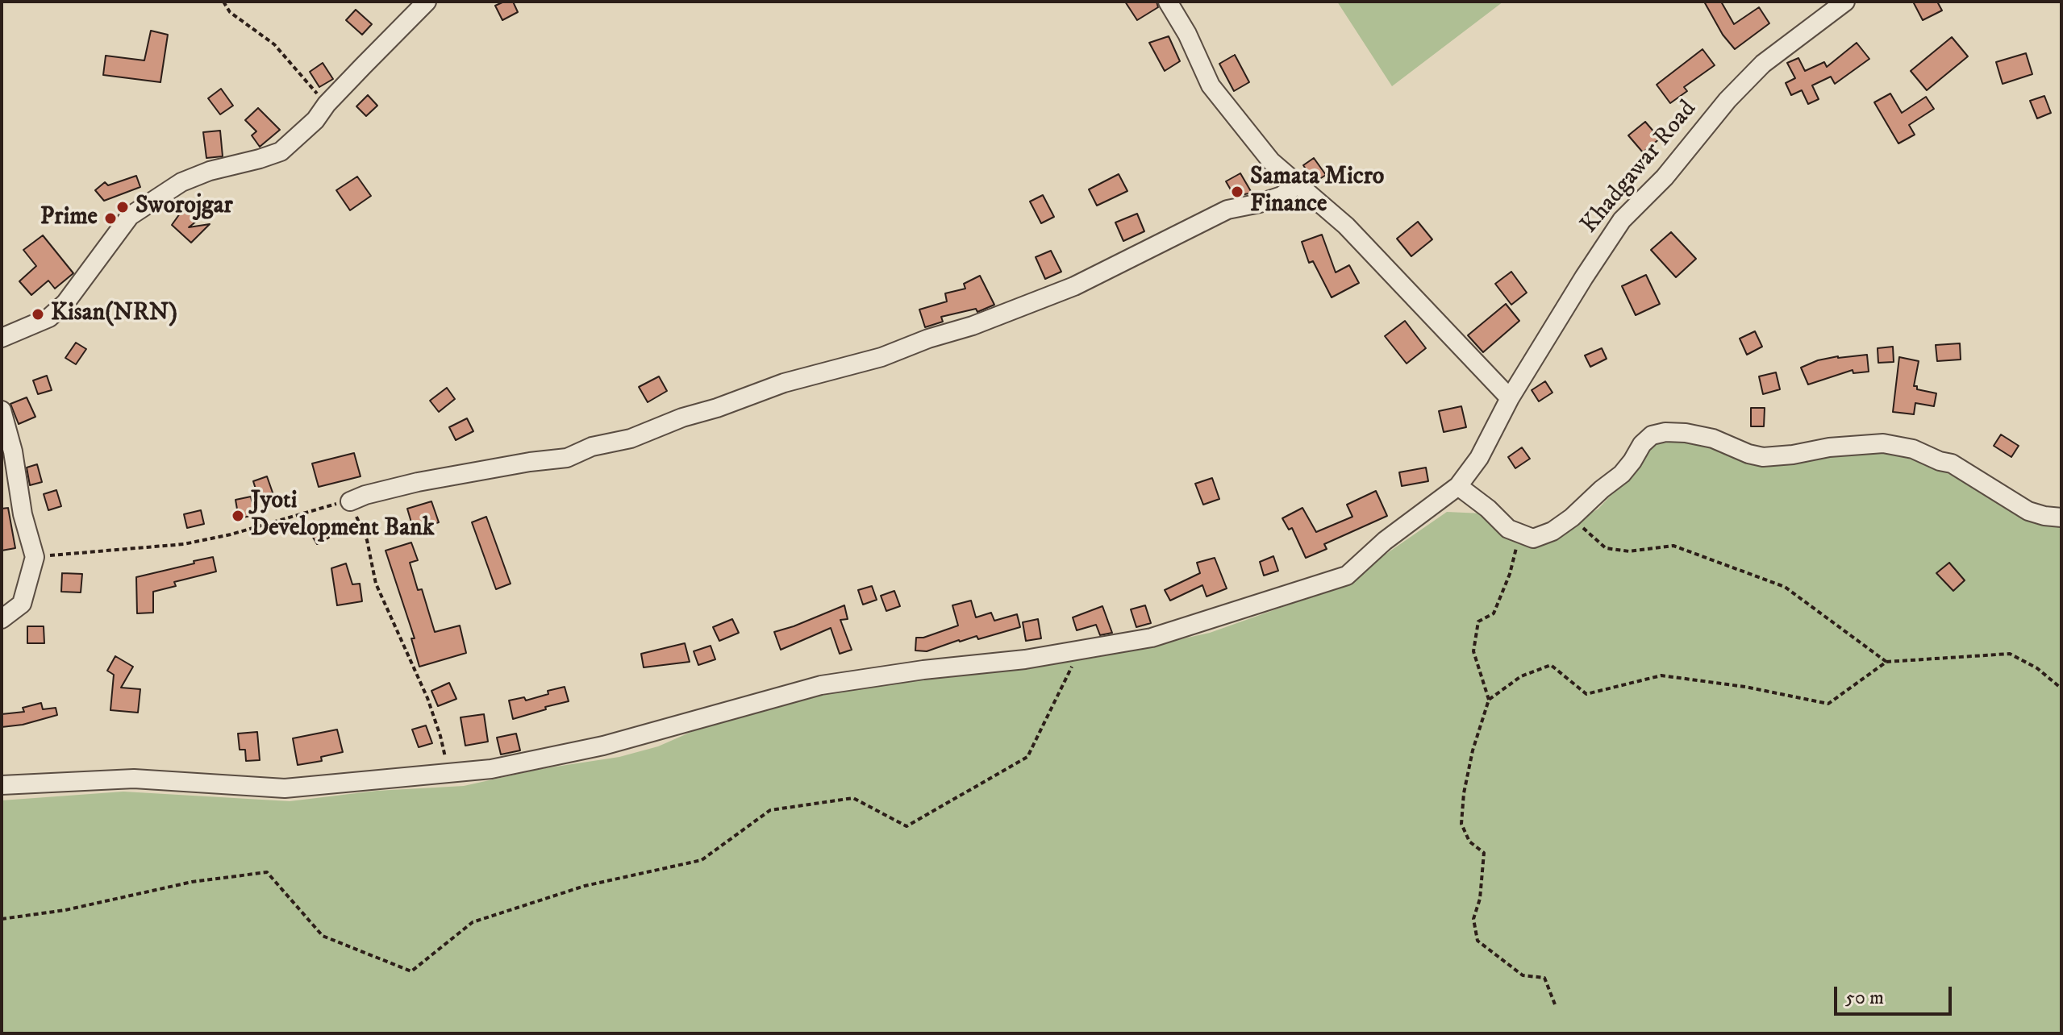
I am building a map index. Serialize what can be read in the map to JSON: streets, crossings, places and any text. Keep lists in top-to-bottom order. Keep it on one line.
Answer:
{"streets":{"street":["Khadgawar Road"]},"places":["Samata Micro Finance","Sworojgar","Prime","Kisan(NRN)","Jyoti Development Bank"],"scale_bar":"50 m"}
